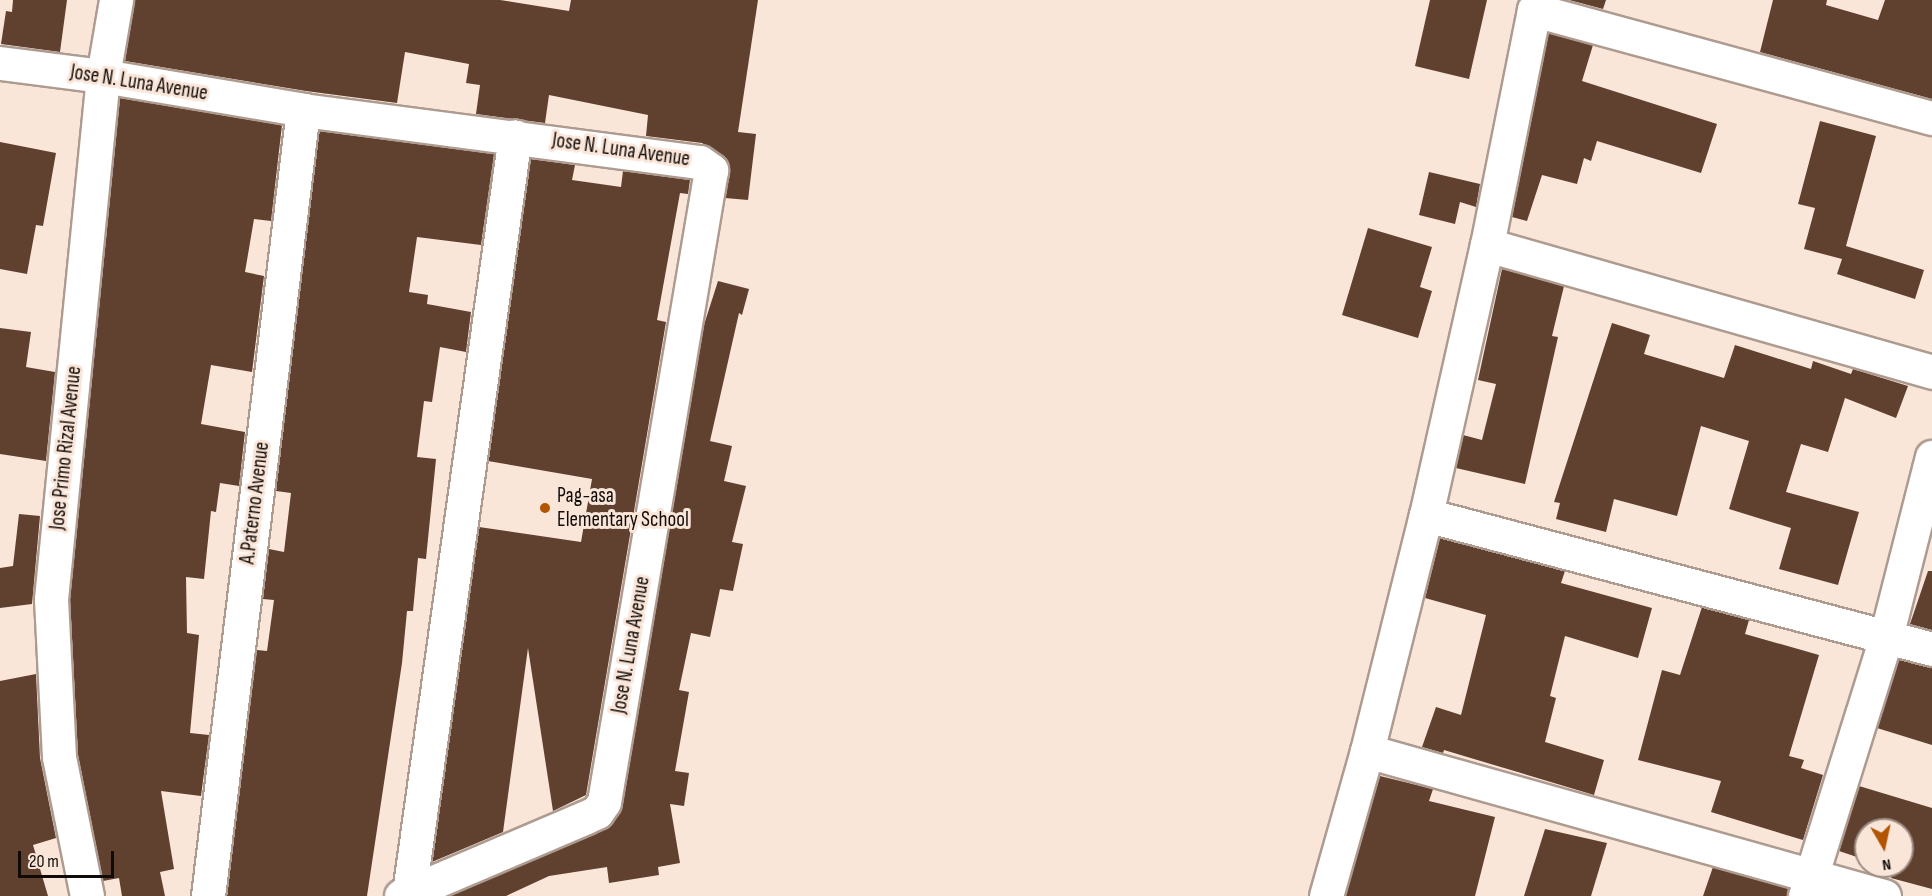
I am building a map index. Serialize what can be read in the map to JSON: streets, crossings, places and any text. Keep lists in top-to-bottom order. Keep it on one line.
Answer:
{"streets":{"street":["Jose N. Luna Avenue","Jose Primo Rizal Avenue","A.Paterno Avenue"]},"crossings":[["Jose N. Luna Avenue","Jose Primo Rizal Avenue"],["Jose N. Luna Avenue","A.Paterno Avenue"]],"places":["Pag-asa Elementary School"],"scale_bar":"20 m","north":"bottom"}
